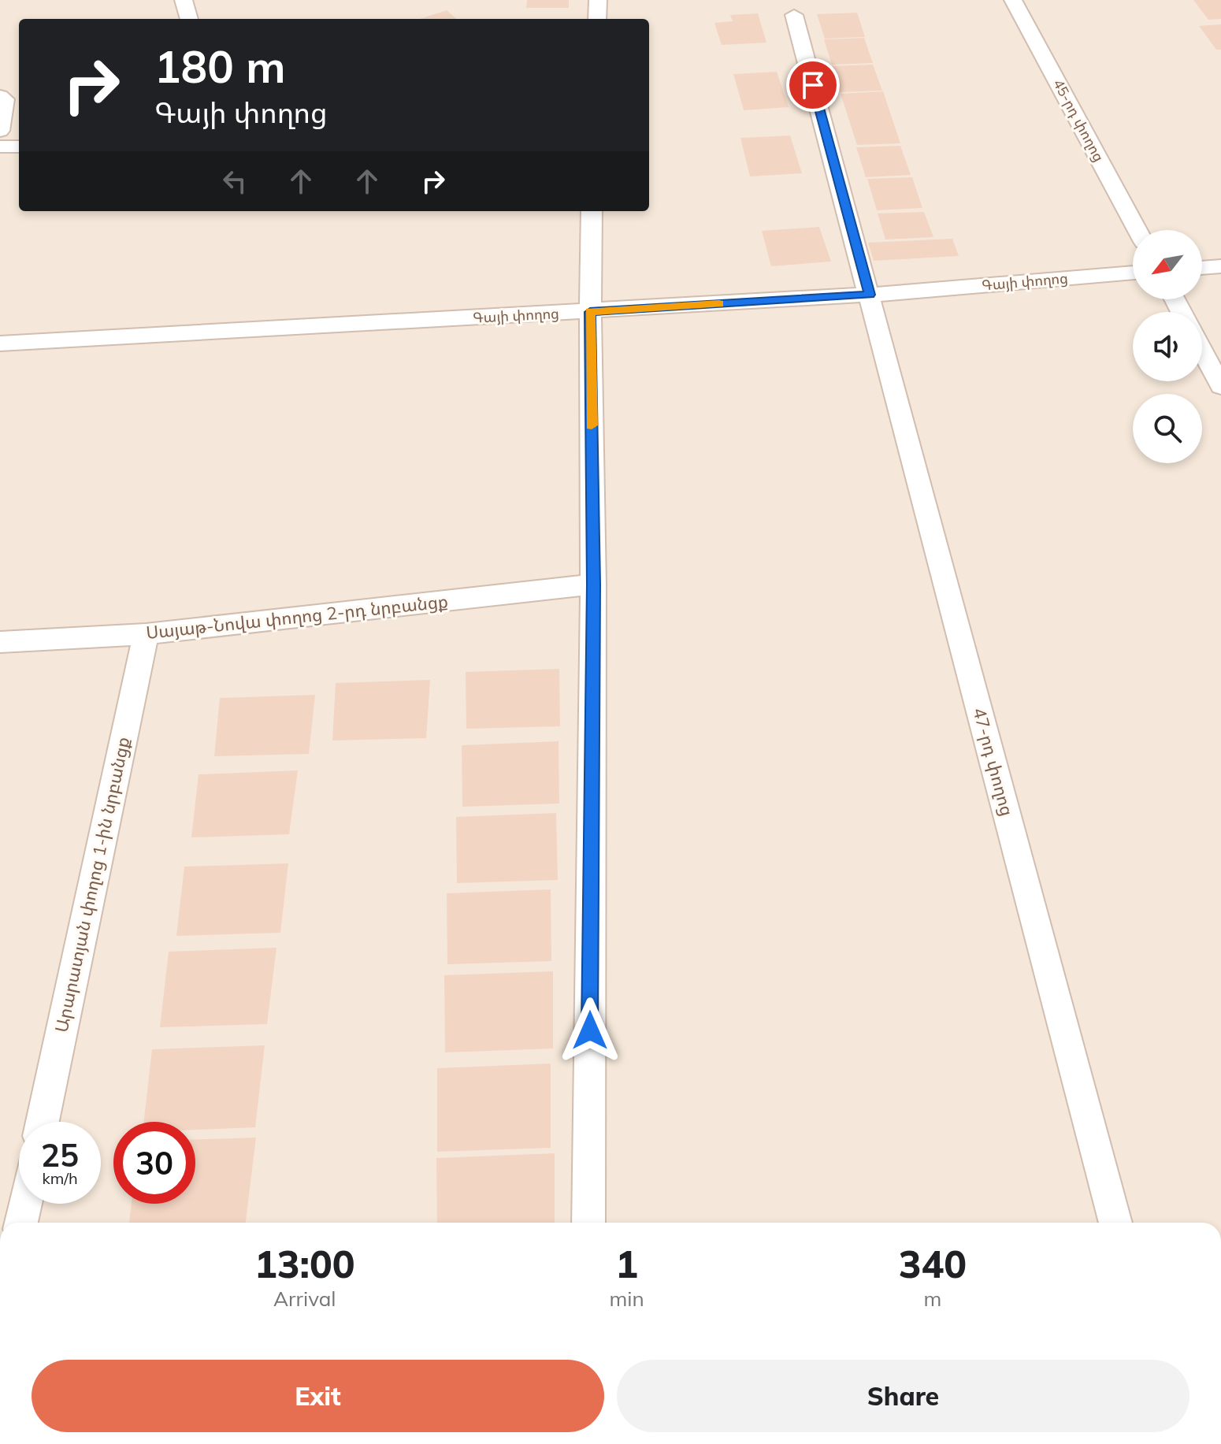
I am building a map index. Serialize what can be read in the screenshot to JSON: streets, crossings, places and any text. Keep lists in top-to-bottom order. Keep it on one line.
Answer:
{"streets":{"street":["45-րդ փողոց","Գայի փողոց","Սայաթ-Նովա փողոց 2-րդ նրբանցք","47-րդ փողոց","Արարատյան փողոց 1-ին նրբանցք"]},"crossings":[["Գայի փողոց","47-րդ փողոց"],["Սայաթ-Նովա փողոց 2-րդ նրբանցք","Արարատյան փողոց 1-ին նրբանցք"]],"north":"bottom left","page":{"turn":["180 m","Գայի փողոց"],"speed":"25 km/h","limit":"30","eta":["13:00","Arrival","1","min","340","m"],"buttons":["Exit","Share"]}}
